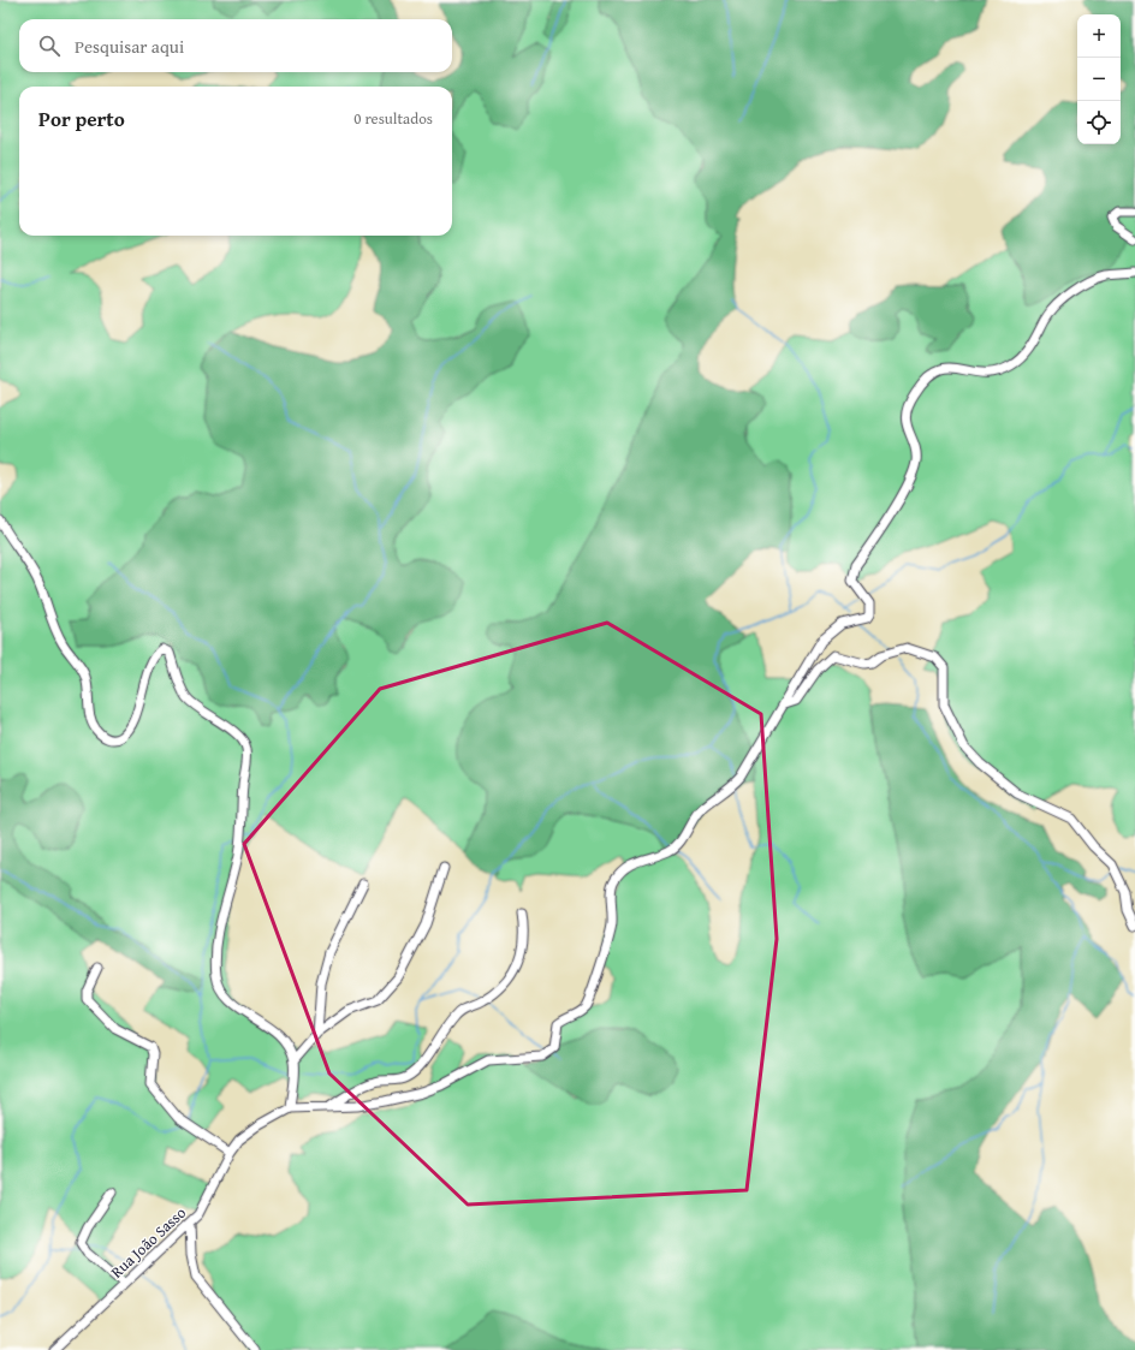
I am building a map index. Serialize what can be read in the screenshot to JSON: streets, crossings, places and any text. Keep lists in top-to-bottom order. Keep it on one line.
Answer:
{"streets":{"street":["Rua João Sasso"]},"page":{"map_buttons":["+","−"],"search":"Pesquisar aqui","heading":["Por perto","0 resultados"]}}
